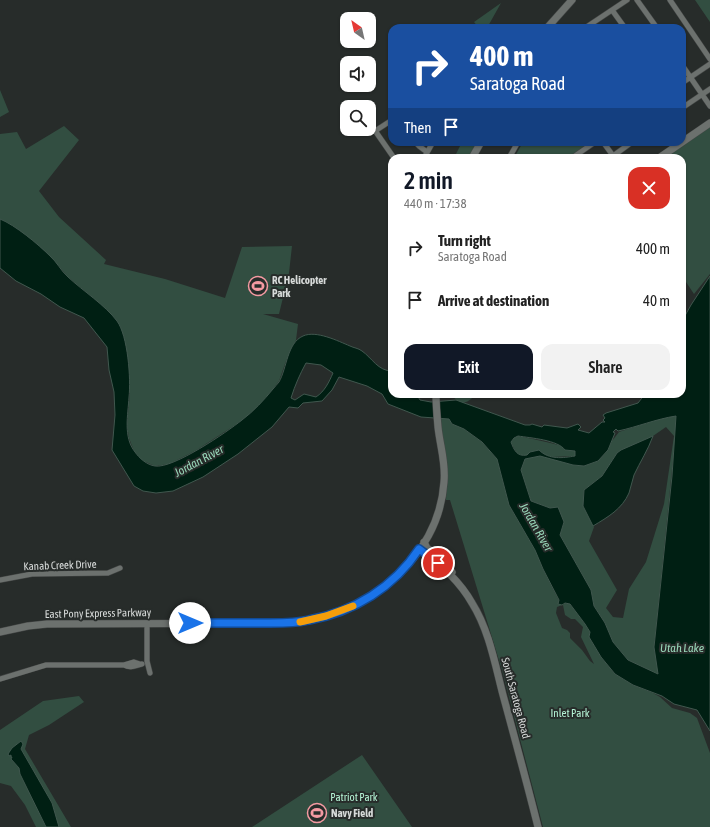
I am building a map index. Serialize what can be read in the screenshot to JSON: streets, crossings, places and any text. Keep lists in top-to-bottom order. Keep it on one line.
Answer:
{"streets":{"main road":["East Pony Express Parkway","South Saratoga Road"],"street":["Kanab Creek Drive"]},"water":["Jordan River","Utah Lake"],"parks":["Inlet Park","Patriot Park"],"places":{"sports":["RC Helicopter Park","Navy Field"]},"north":"top left","page":{"turn":["400 m","Saratoga Road"],"then":"Then","heading":["2 min","440 m · 17:38"],"list":[{"name":"Turn right","note":"Saratoga Road","value":"400 m"},{"name":"Arrive at destination","value":"40 m"}],"buttons":["Exit","Share"]}}
